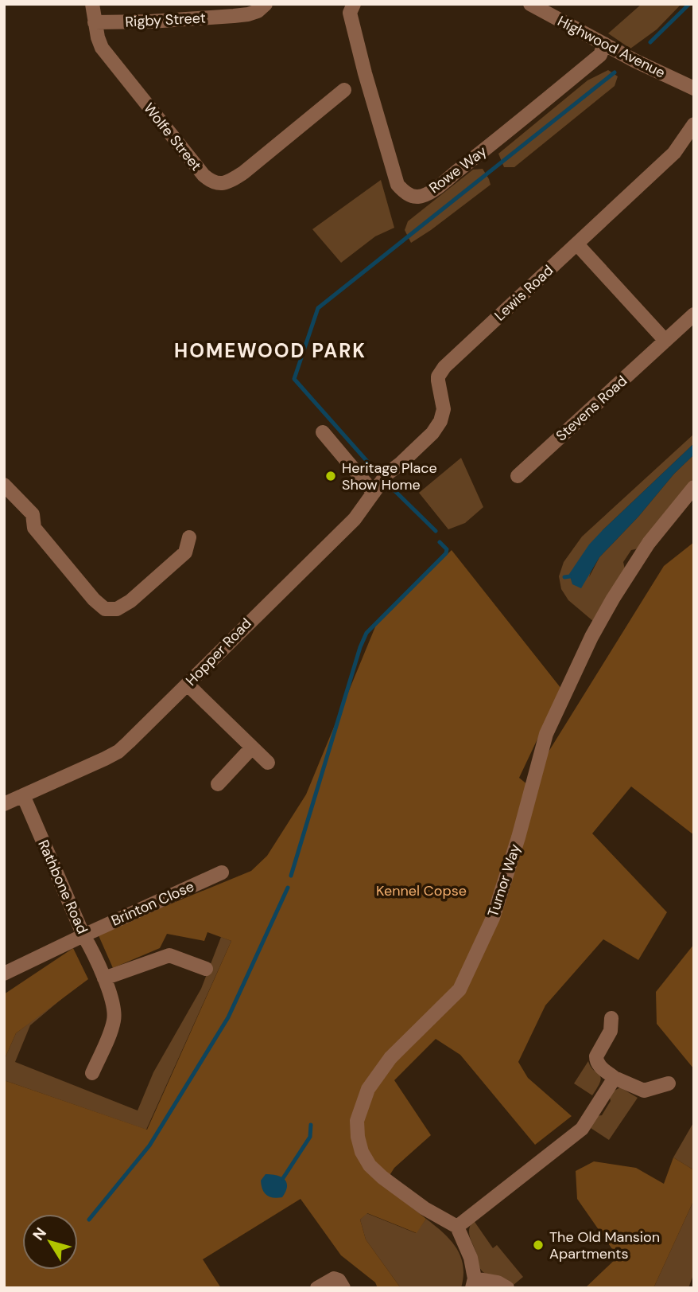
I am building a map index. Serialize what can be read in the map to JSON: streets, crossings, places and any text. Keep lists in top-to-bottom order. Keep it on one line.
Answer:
{"streets":{"street":["Rigby Street","Highwood Avenue","Wolfe Street","Rowe Way","Lewis Road","Stevens Road","Hopper Road","Turnor Way","Rathbone Road","Brinton Close"]},"crossings":[["Rigby Street","Wolfe Street"],["Highwood Avenue","Rowe Way"],["Lewis Road","Hopper Road"],["Hopper Road","Rathbone Road"],["Rathbone Road","Brinton Close"]],"districts":["HOMEWOOD PARK"],"parks":["Kennel Copse"],"places":["Heritage Place Show Home","The Old Mansion Apartments"],"north":"top left"}
